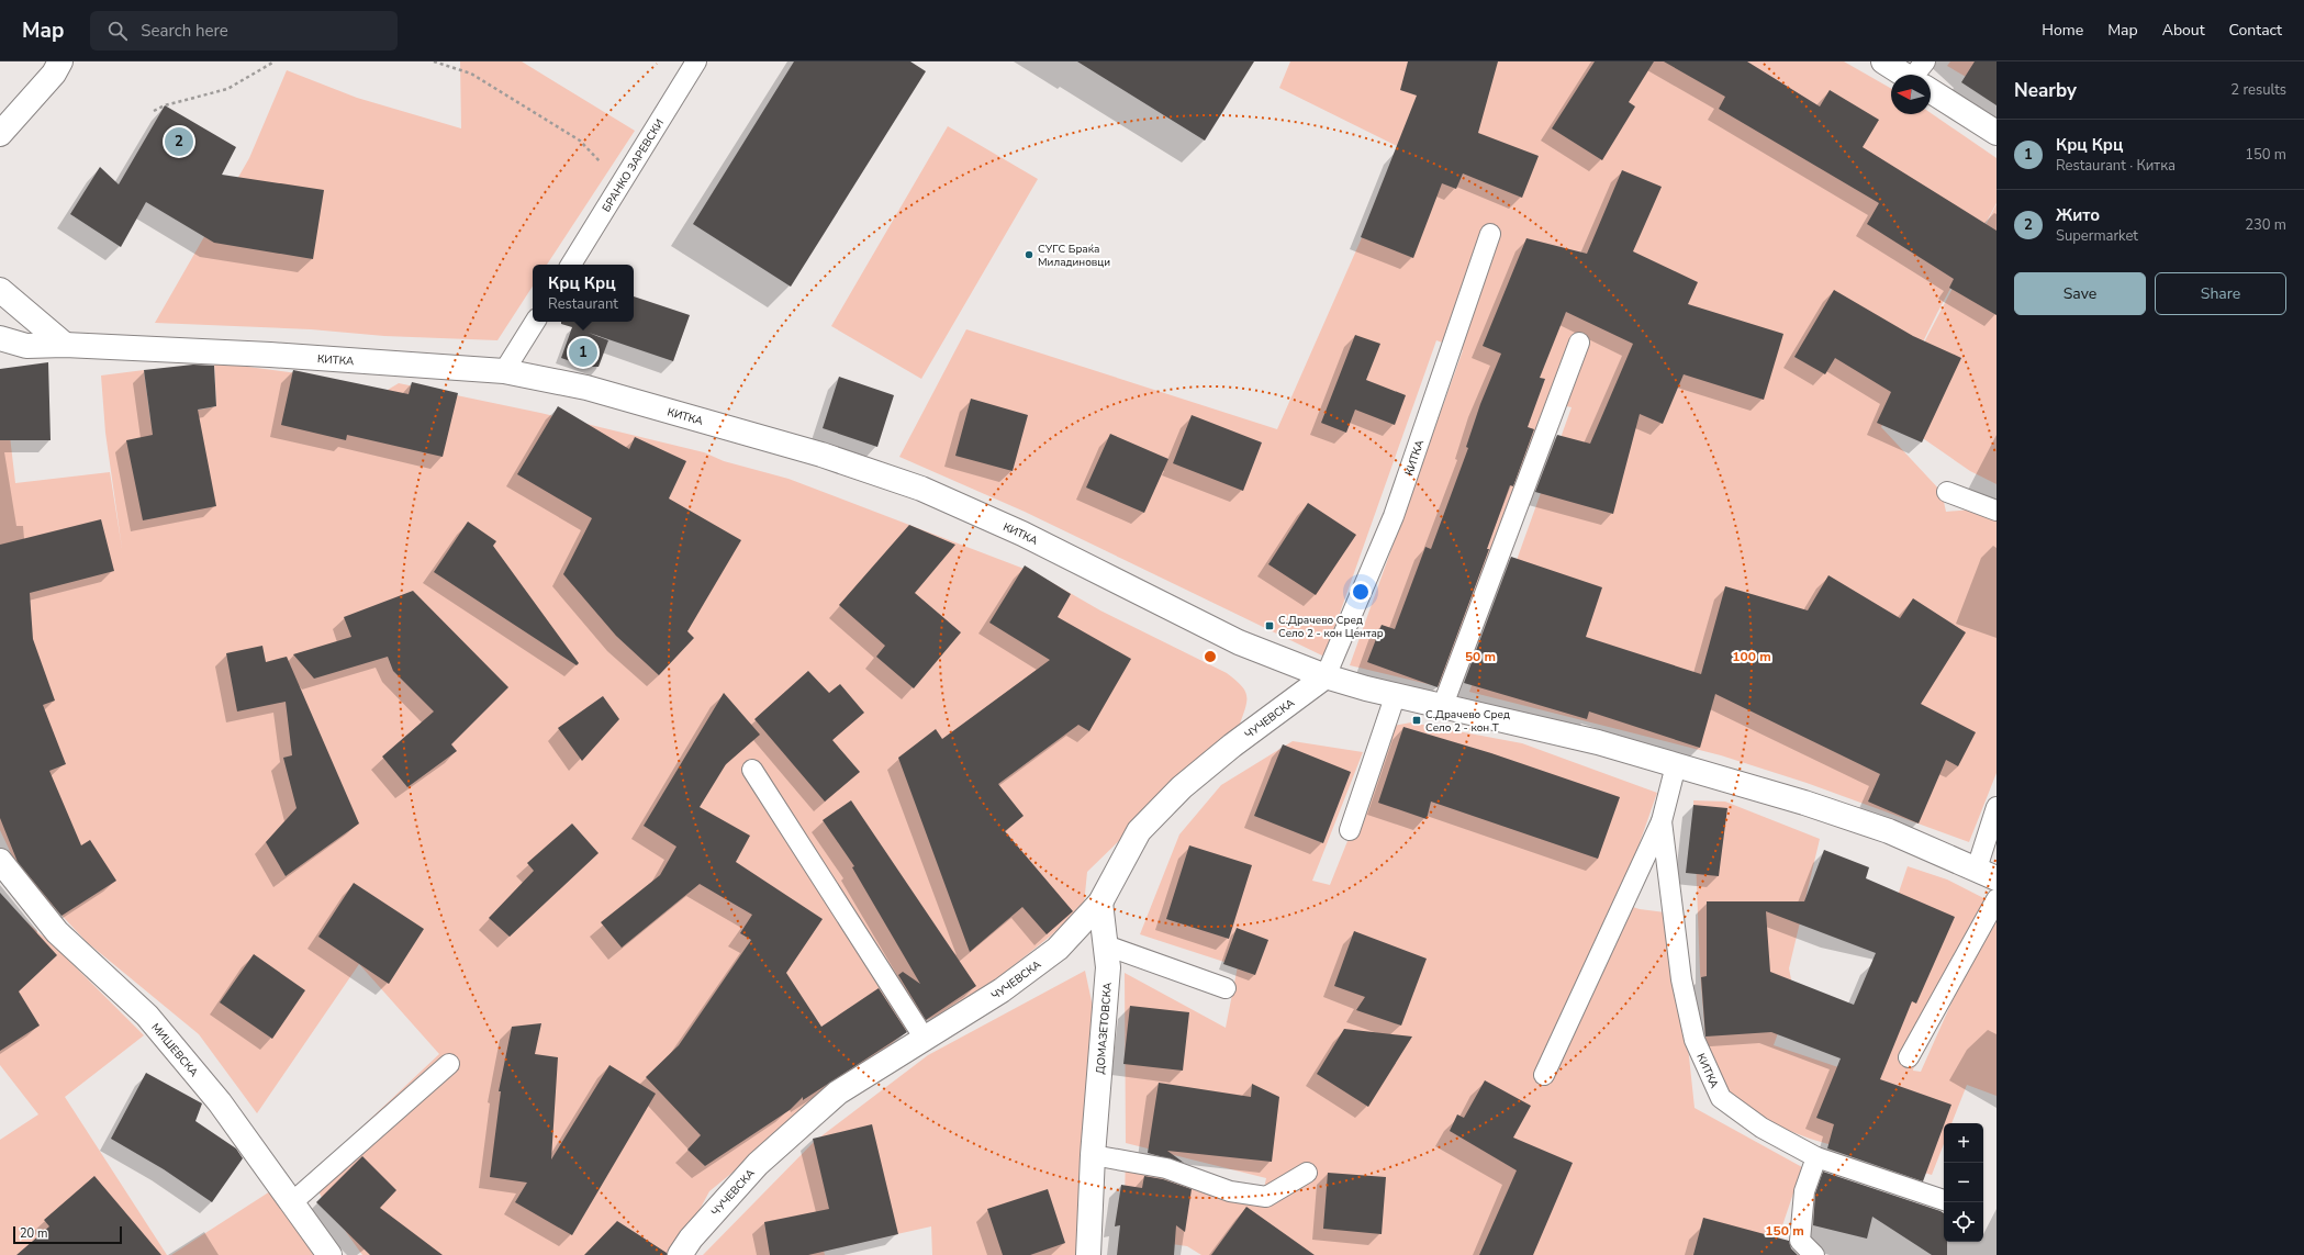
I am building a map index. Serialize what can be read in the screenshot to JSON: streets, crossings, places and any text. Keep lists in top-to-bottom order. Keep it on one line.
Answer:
{"streets":{"main road":["КИТКА","ЧУЧЕВСКА","ДОМАЗЕТОВСКА","МИШЕВСКА"],"lane":["БРАНКО ЗАРЕВСКИ"]},"crossings":[["КИТКА","ЧУЧЕВСКА"],["ЧУЧЕВСКА","ДОМАЗЕТОВСКА"]],"places":{"other":["СУГС Браќа Миладиновци"],"transit":["С.Драчево Сред Село 2 - кон Центар","С.Драчево Сред Село 2 - кон T"]},"scale_bar":"20 m","north":"left","page":{"header":"Map","search":"Search here","nav":["Home","Map","About","Contact"],"heading":["Nearby","2 results"],"list":[{"mark":"1","name":"Крц Крц","note":"Restaurant · Китка","value":"150 m"},{"mark":"2","name":"Жито","note":"Supermarket","value":"230 m"}],"pins":["2","1"],"buttons":["Save","Share"],"popup":["Крц Крц","Restaurant"],"map_buttons":["+","−"],"scale":"20 m"},"rings":["50 m","100 m","150 m"]}
